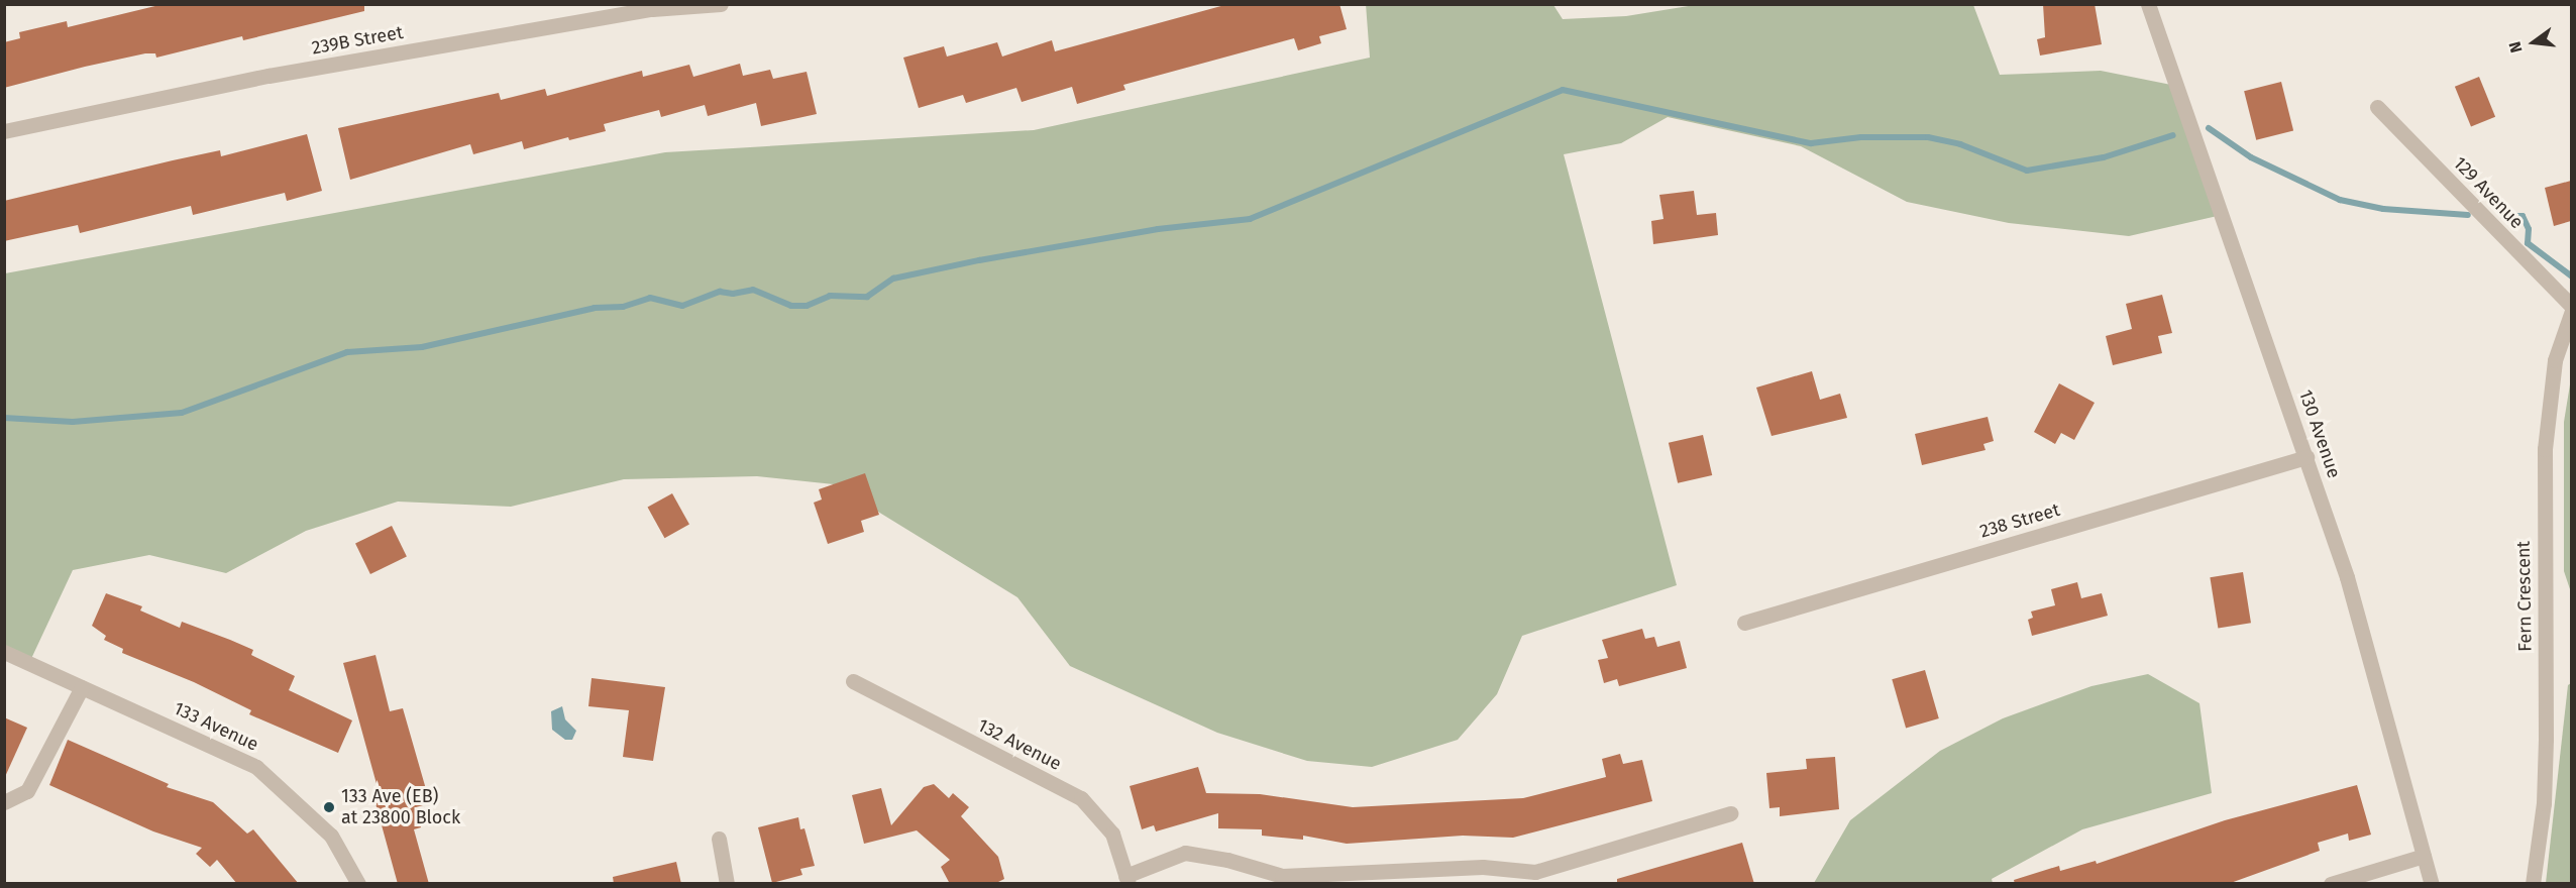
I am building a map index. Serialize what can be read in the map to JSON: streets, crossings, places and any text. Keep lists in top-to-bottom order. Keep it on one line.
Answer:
{"streets":{"street":["239B Street","129 Avenue","130 Avenue","238 Street","Fern Crescent","133 Avenue","132 Avenue"]},"crossings":[["129 Avenue","Fern Crescent"],["130 Avenue","238 Street"]],"places":["133 Ave (EB) at 23800 Block"],"north":"left"}
